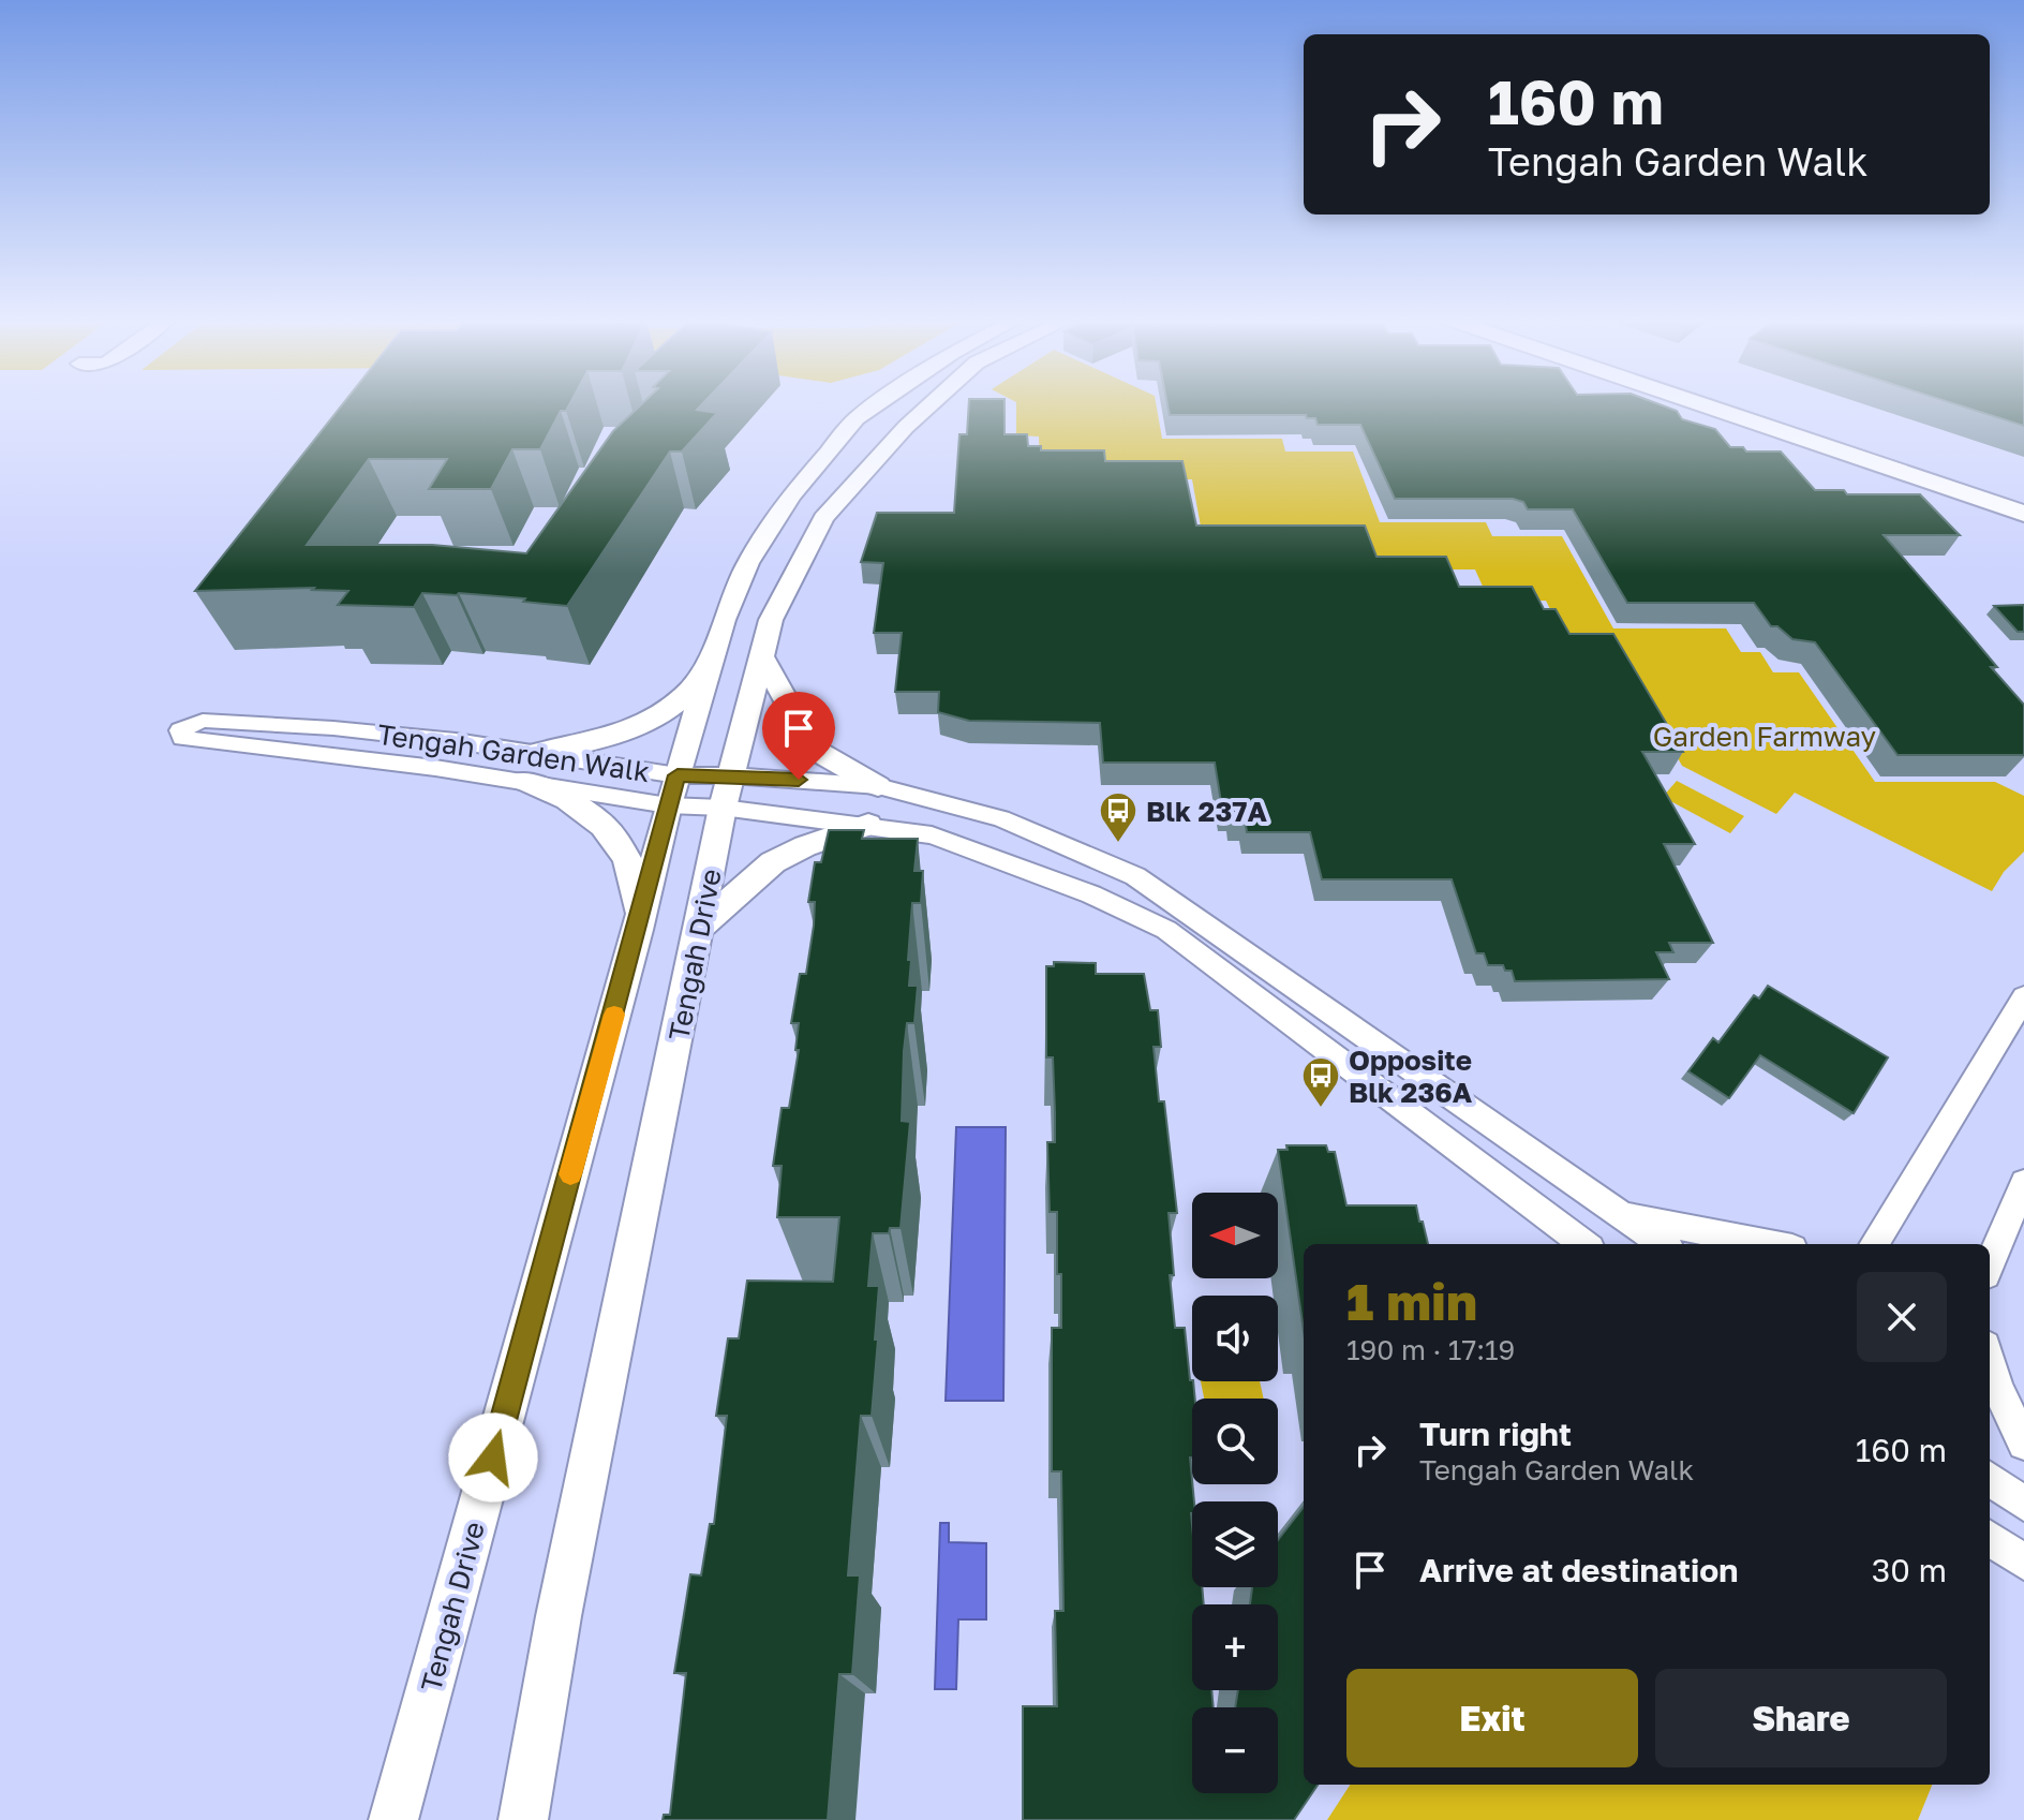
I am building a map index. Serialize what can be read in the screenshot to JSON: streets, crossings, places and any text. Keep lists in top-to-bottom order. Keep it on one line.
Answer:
{"streets":{"street":["Tengah Garden Walk","Tengah Drive"]},"crossings":[["Tengah Garden Walk","Tengah Drive"]],"parks":["Garden Farmway"],"places":{"bus stop":["Blk 237A","Opposite Blk 236A"]},"north":"left","page":{"turn":["160 m","Tengah Garden Walk"],"map_buttons":["+","−"],"heading":["1 min","190 m · 17:19"],"list":[{"name":"Turn right","note":"Tengah Garden Walk","value":"160 m"},{"name":"Arrive at destination","value":"30 m"}],"buttons":["Exit","Share"]}}
